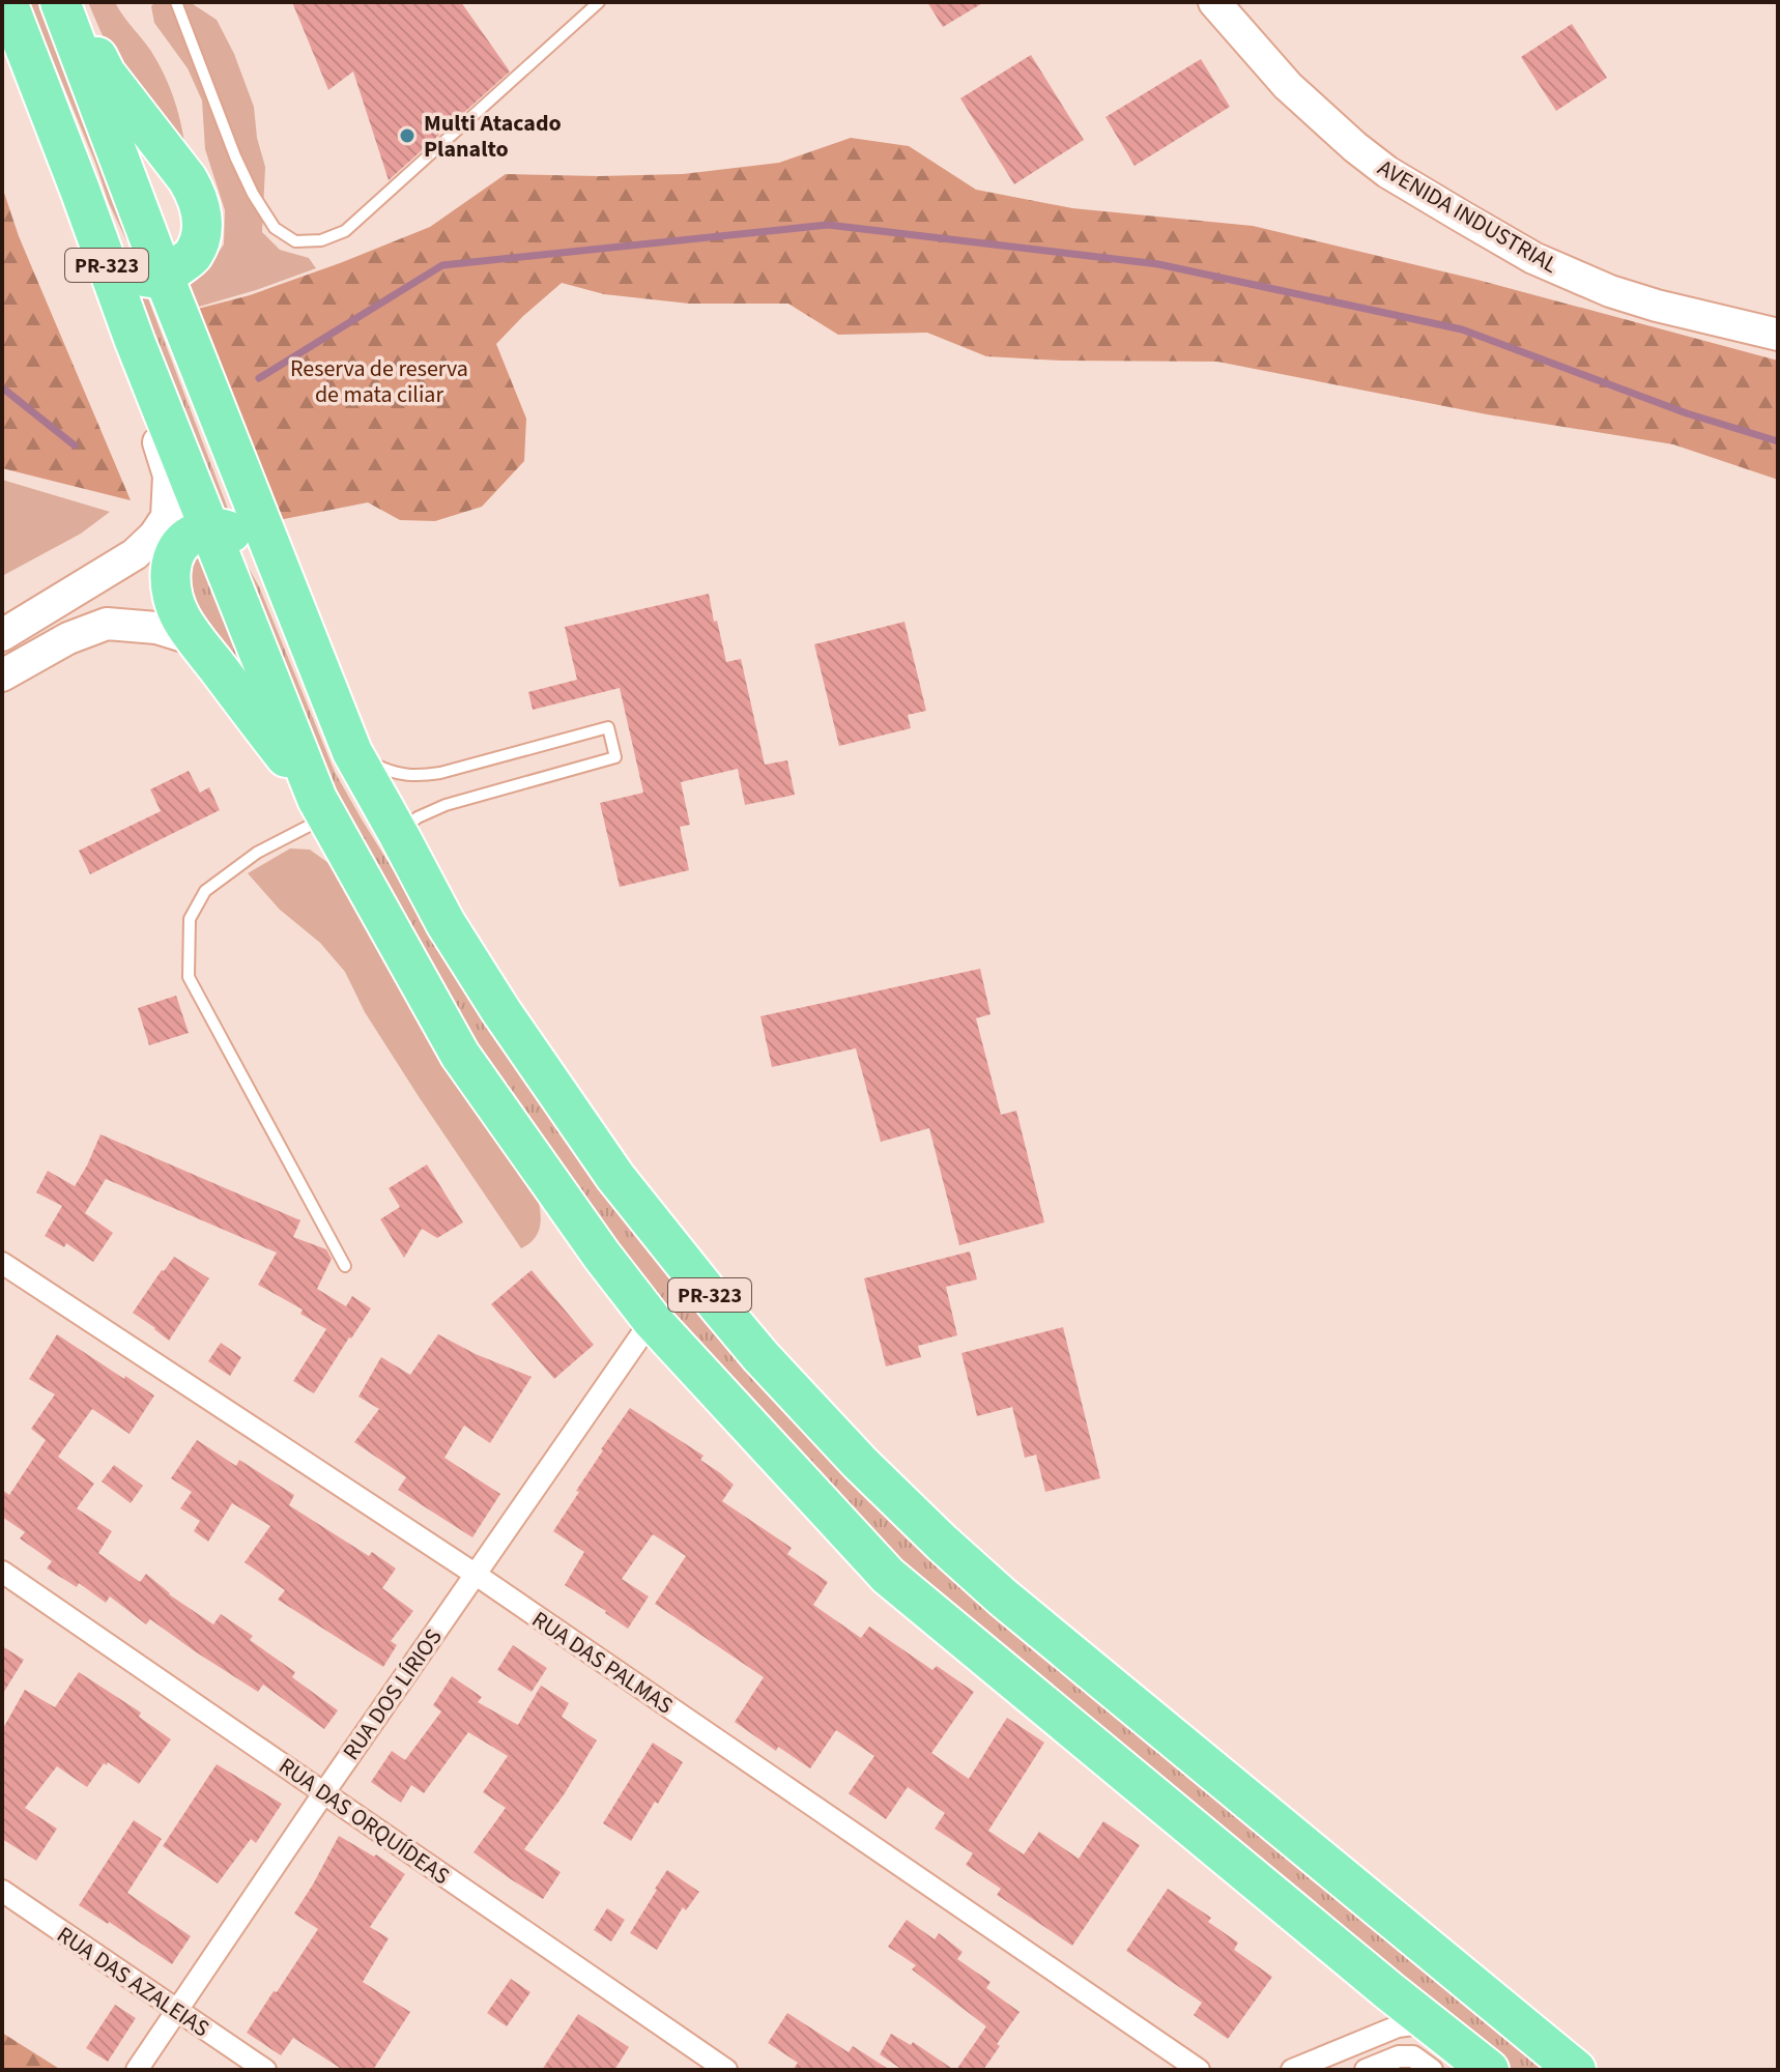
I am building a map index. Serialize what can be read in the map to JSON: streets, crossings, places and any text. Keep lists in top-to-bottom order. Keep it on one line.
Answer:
{"streets":{"highway":["PR-323"],"street":["AVENIDA INDUSTRIAL","RUA DAS PALMAS","RUA DOS LÍRIOS","RUA DAS ORQUÍDEAS","RUA DAS AZALEIAS"]},"crossings":[["PR-323","RUA DOS LÍRIOS"],["RUA DAS PALMAS","RUA DOS LÍRIOS"],["RUA DOS LÍRIOS","RUA DAS ORQUÍDEAS"],["RUA DOS LÍRIOS","RUA DAS AZALEIAS"]],"parks":["Reserva de reserva de mata ciliar"],"places":["Multi Atacado Planalto"]}
